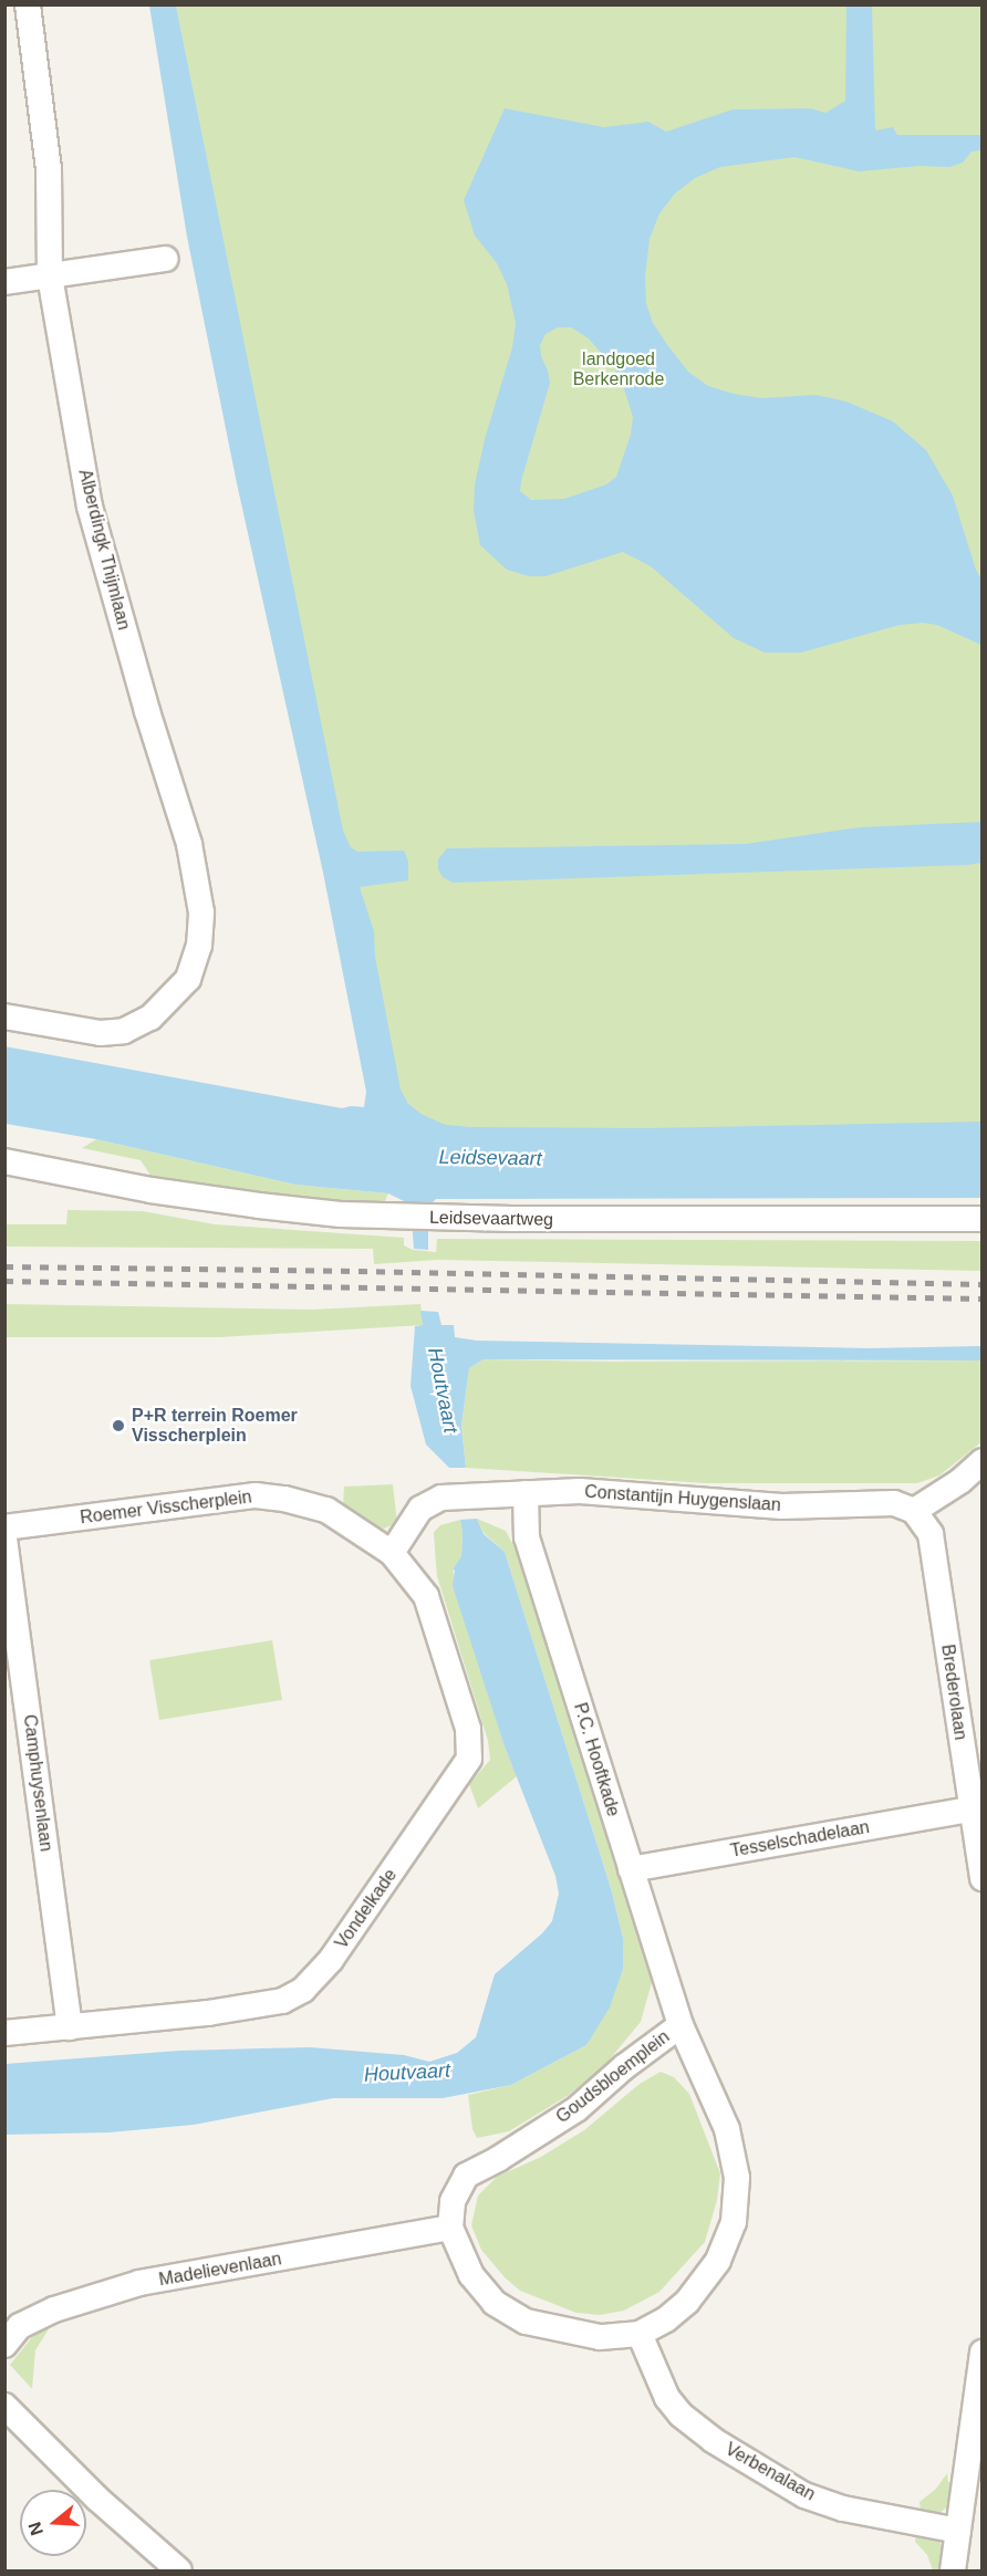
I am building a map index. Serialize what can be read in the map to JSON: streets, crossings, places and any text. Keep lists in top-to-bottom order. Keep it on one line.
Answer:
{"streets":{"street":["Alberdingk Thijmlaan","Leidsevaartweg","Constantijn Huygenslaan","Roemer Visscherplein","Brederolaan","P.C. Hooftkade","Camphuysenlaan","Tesselschadelaan","Vondelkade","Goudsbloemplein","Madelievenlaan","Verbenalaan"]},"crossings":[["Constantijn Huygenslaan","Roemer Visscherplein"],["Constantijn Huygenslaan","Brederolaan"],["Constantijn Huygenslaan","P.C. Hooftkade"],["Constantijn Huygenslaan","Vondelkade"],["Roemer Visscherplein","Vondelkade"],["Brederolaan","Tesselschadelaan"],["P.C. Hooftkade","Tesselschadelaan"],["P.C. Hooftkade","Goudsbloemplein"],["Camphuysenlaan","Vondelkade"],["Goudsbloemplein","Madelievenlaan"],["Goudsbloemplein","Verbenalaan"]],"water":["Leidsevaart","Houtvaart"],"parks":["landgoed Berkenrode"],"places":["P+R terrein Roemer Visscherplein"],"north":"left"}
